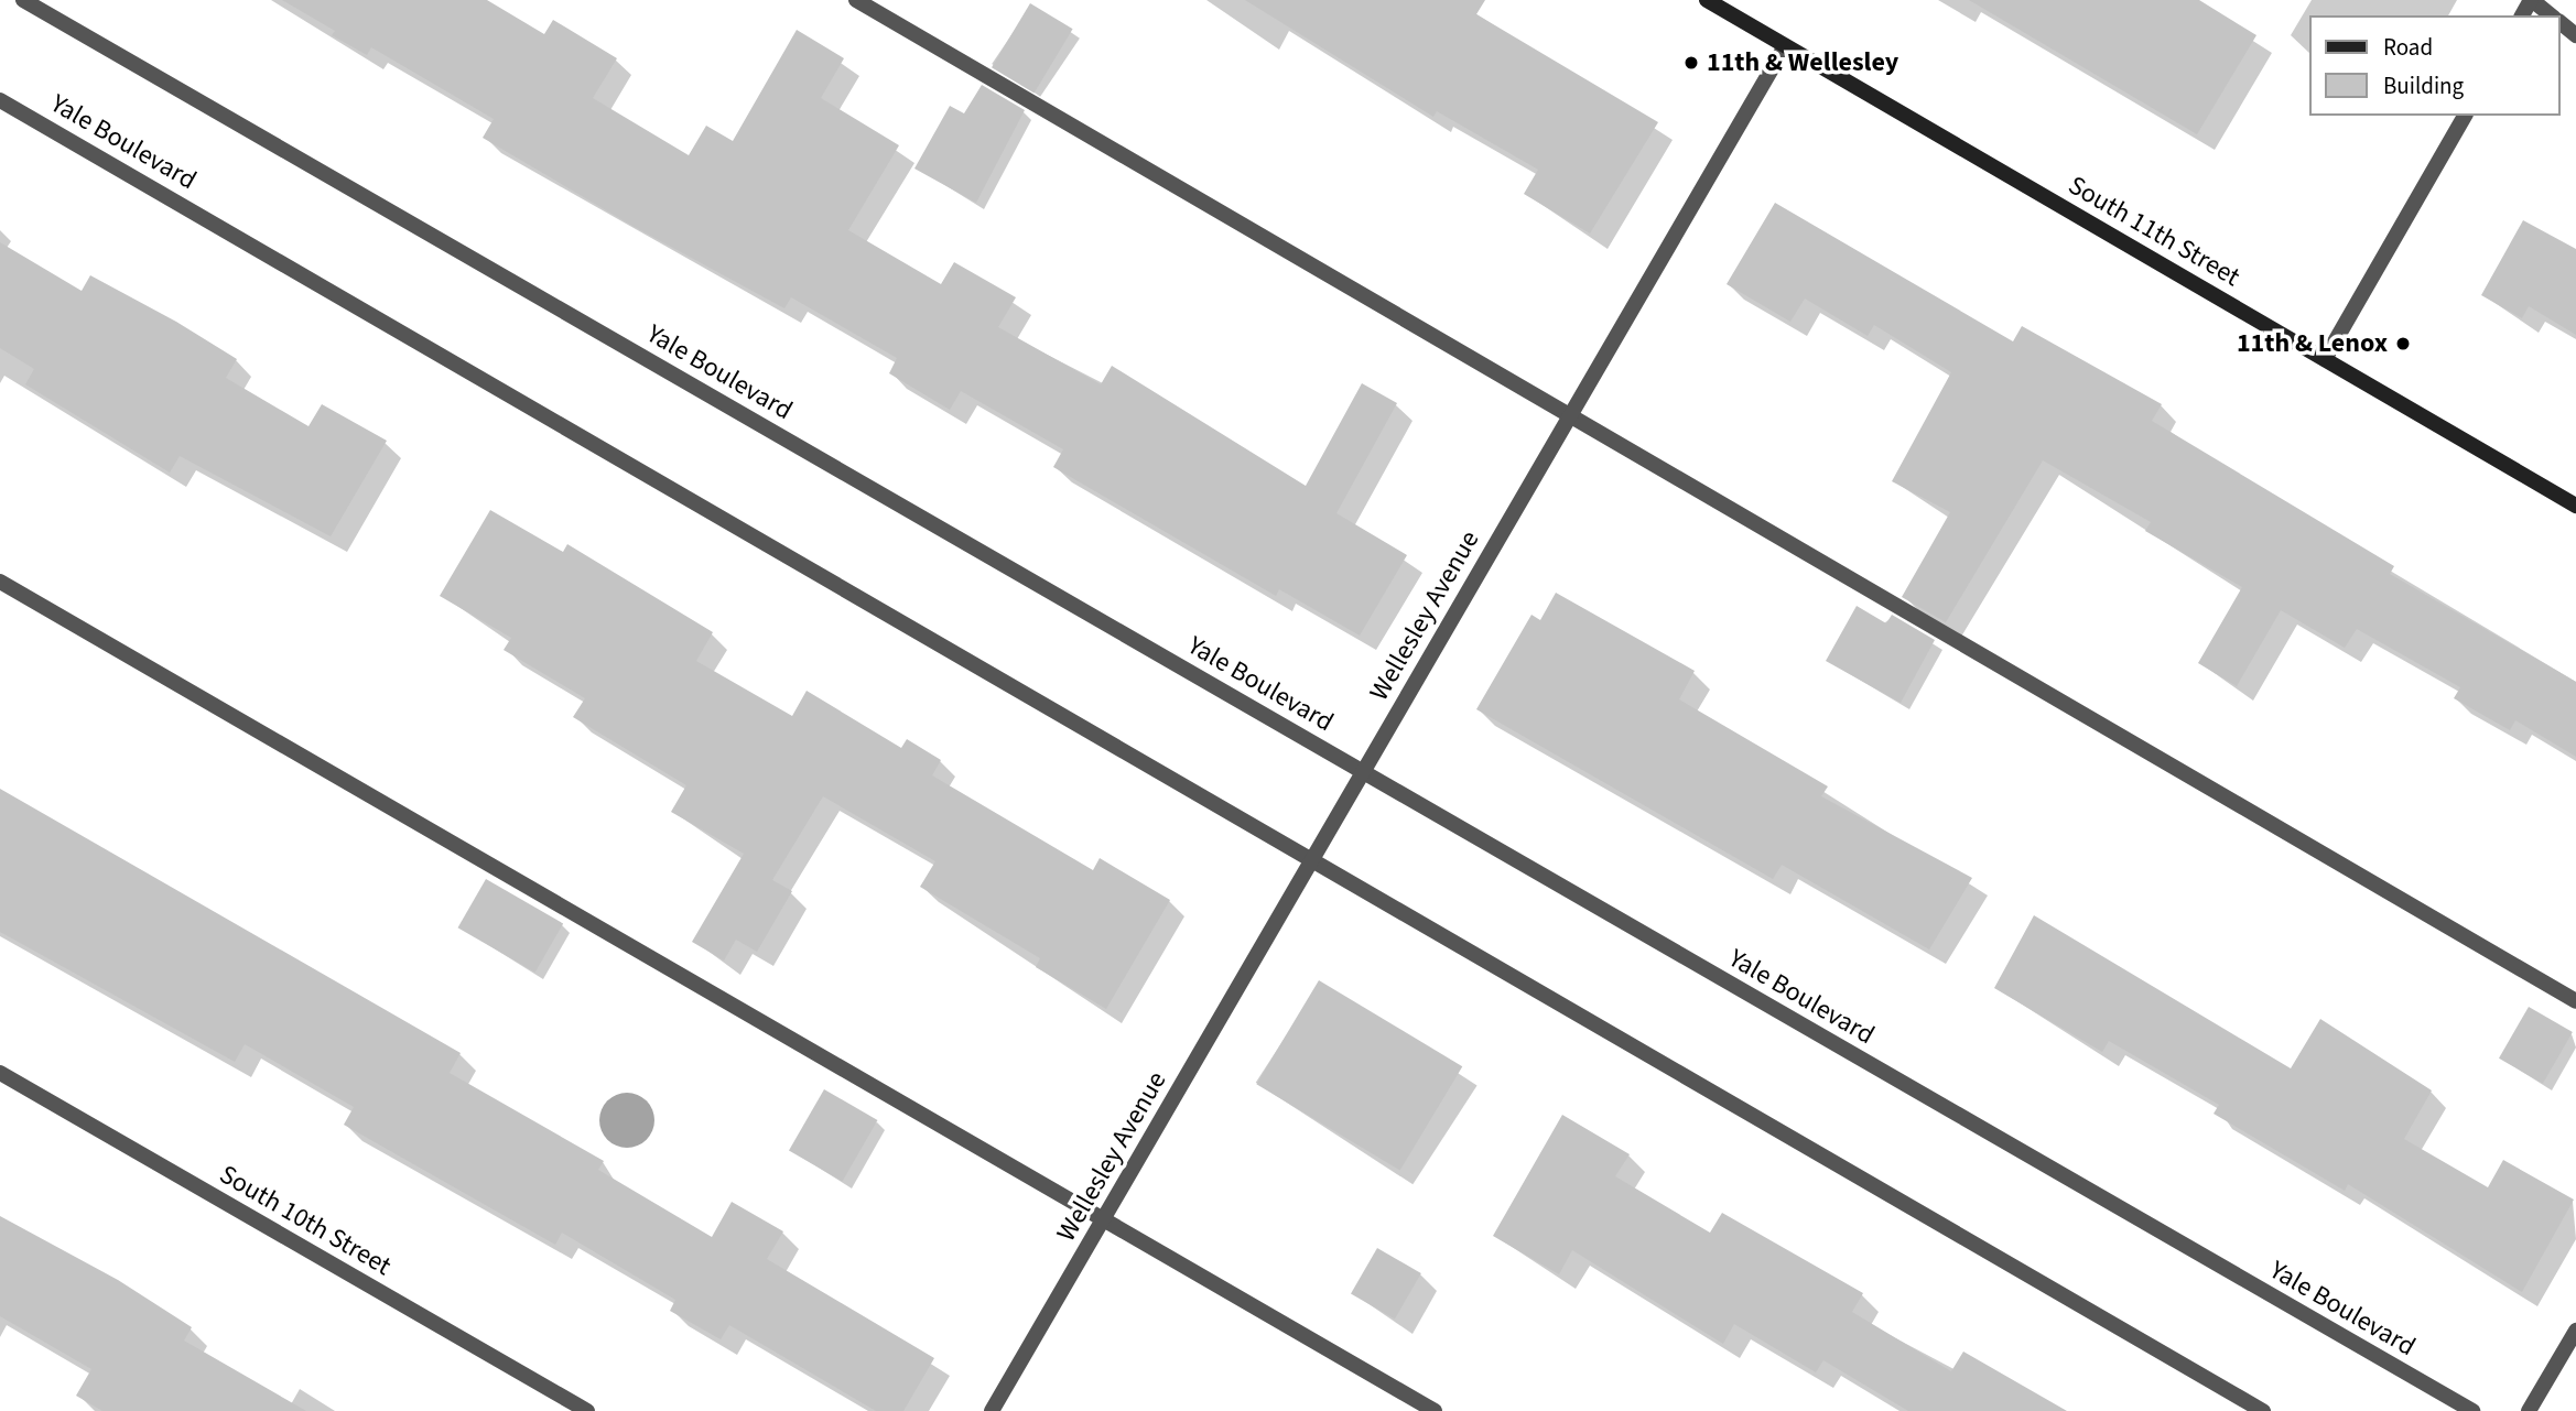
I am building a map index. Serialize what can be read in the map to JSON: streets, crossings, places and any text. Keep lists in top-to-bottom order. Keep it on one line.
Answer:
{"streets":{"street":["Yale Boulevard","South 11th Street","Wellesley Avenue","South 10th Street"]},"crossings":[["Yale Boulevard","Wellesley Avenue"],["South 11th Street","Wellesley Avenue"]],"places":["11th & Wellesley","11th & Lenox"],"legend":["Road","Building"]}
